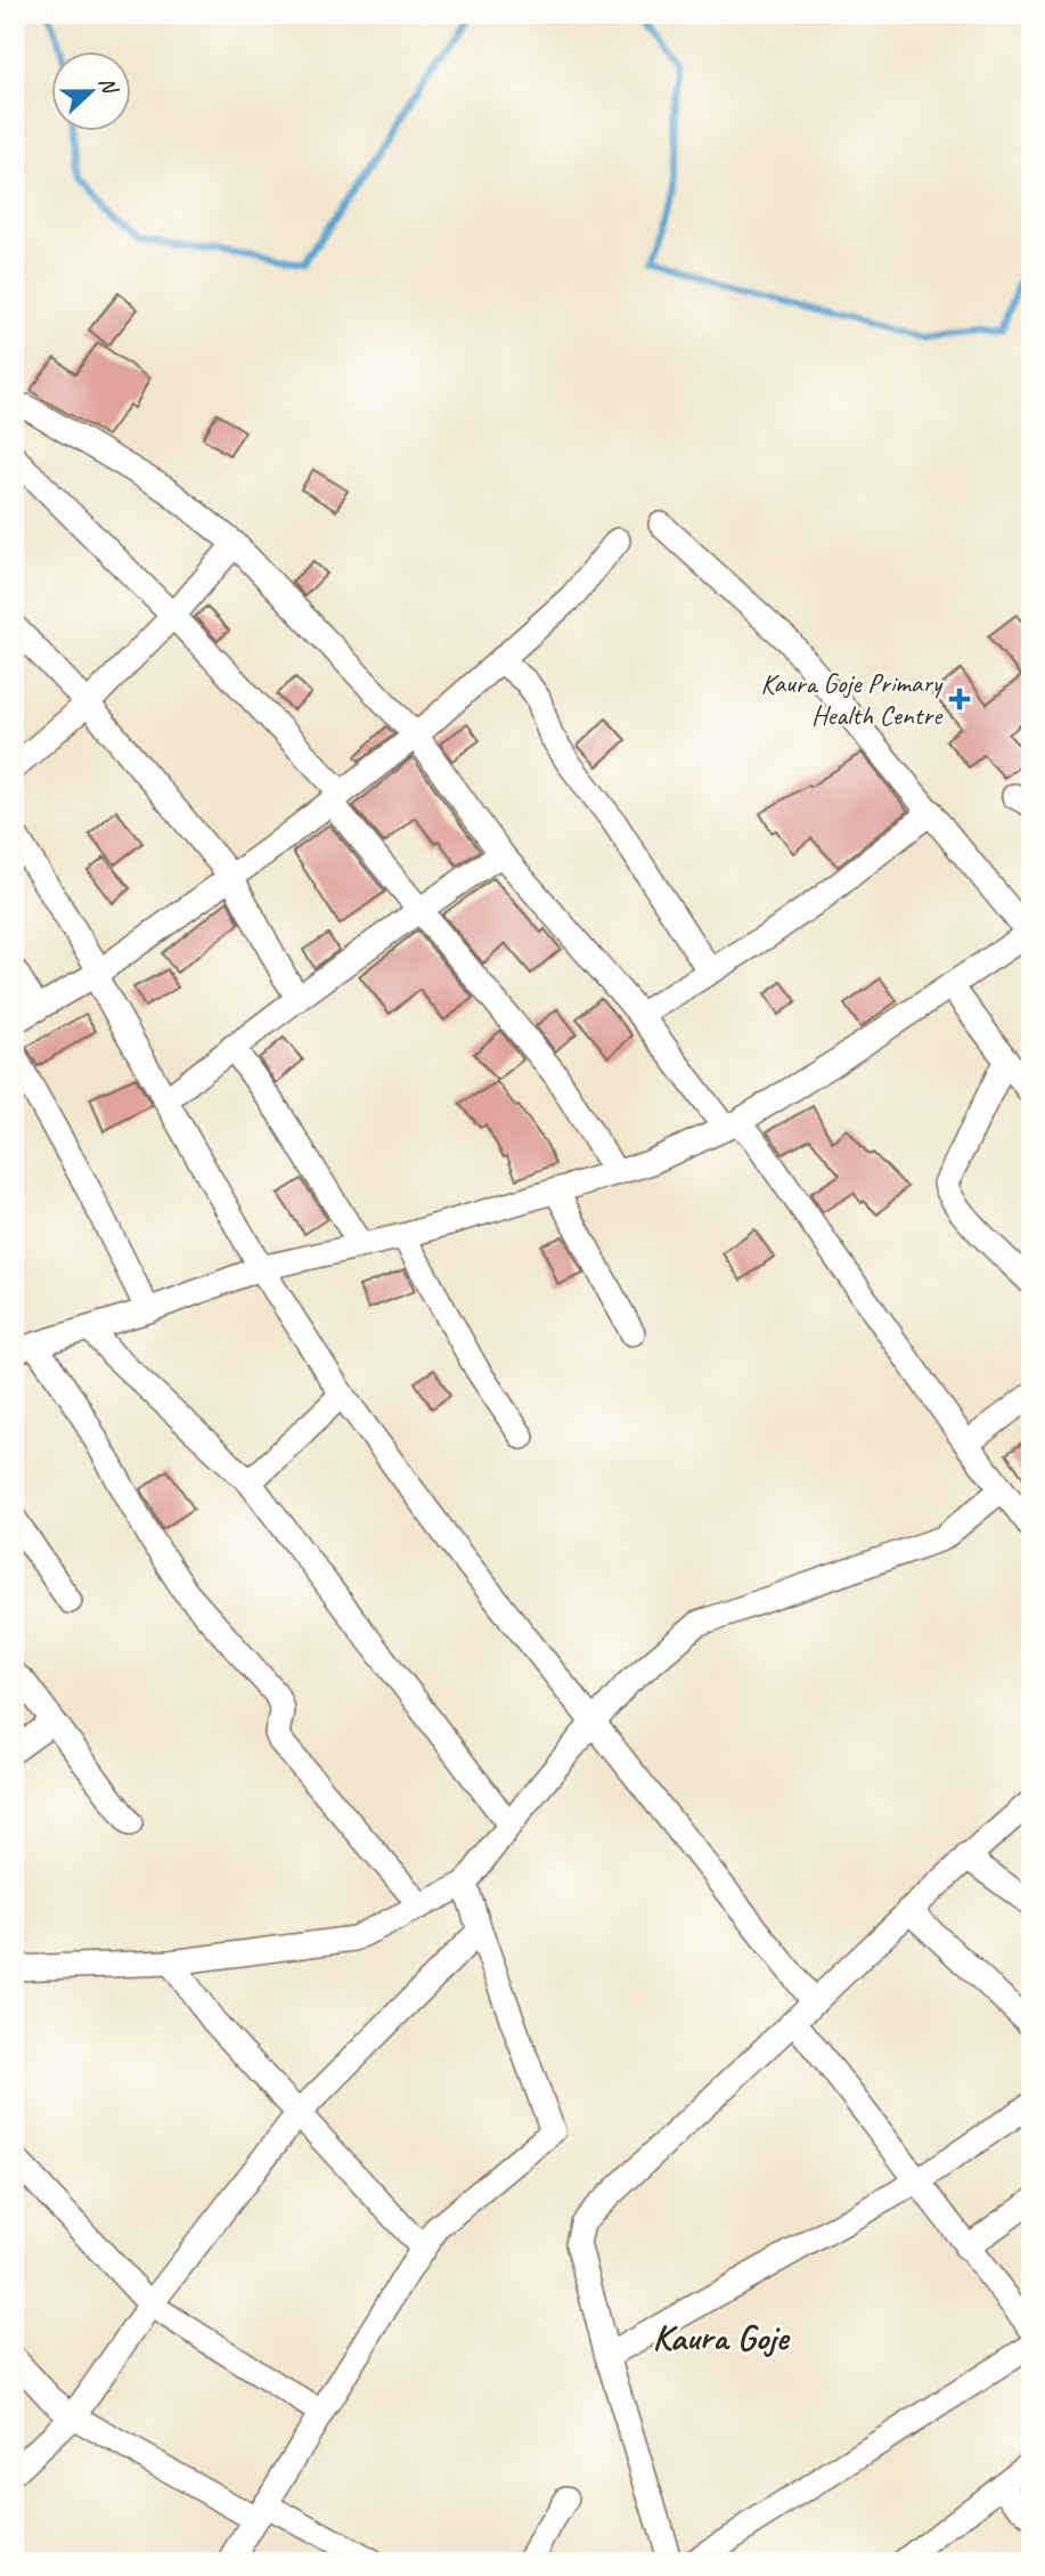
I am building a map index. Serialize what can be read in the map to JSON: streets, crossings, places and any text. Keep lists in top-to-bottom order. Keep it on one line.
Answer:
{"districts":["Kaura Goje"],"places":{"health":["Kaura Goje Primary Health Centre"]},"north":"right"}
